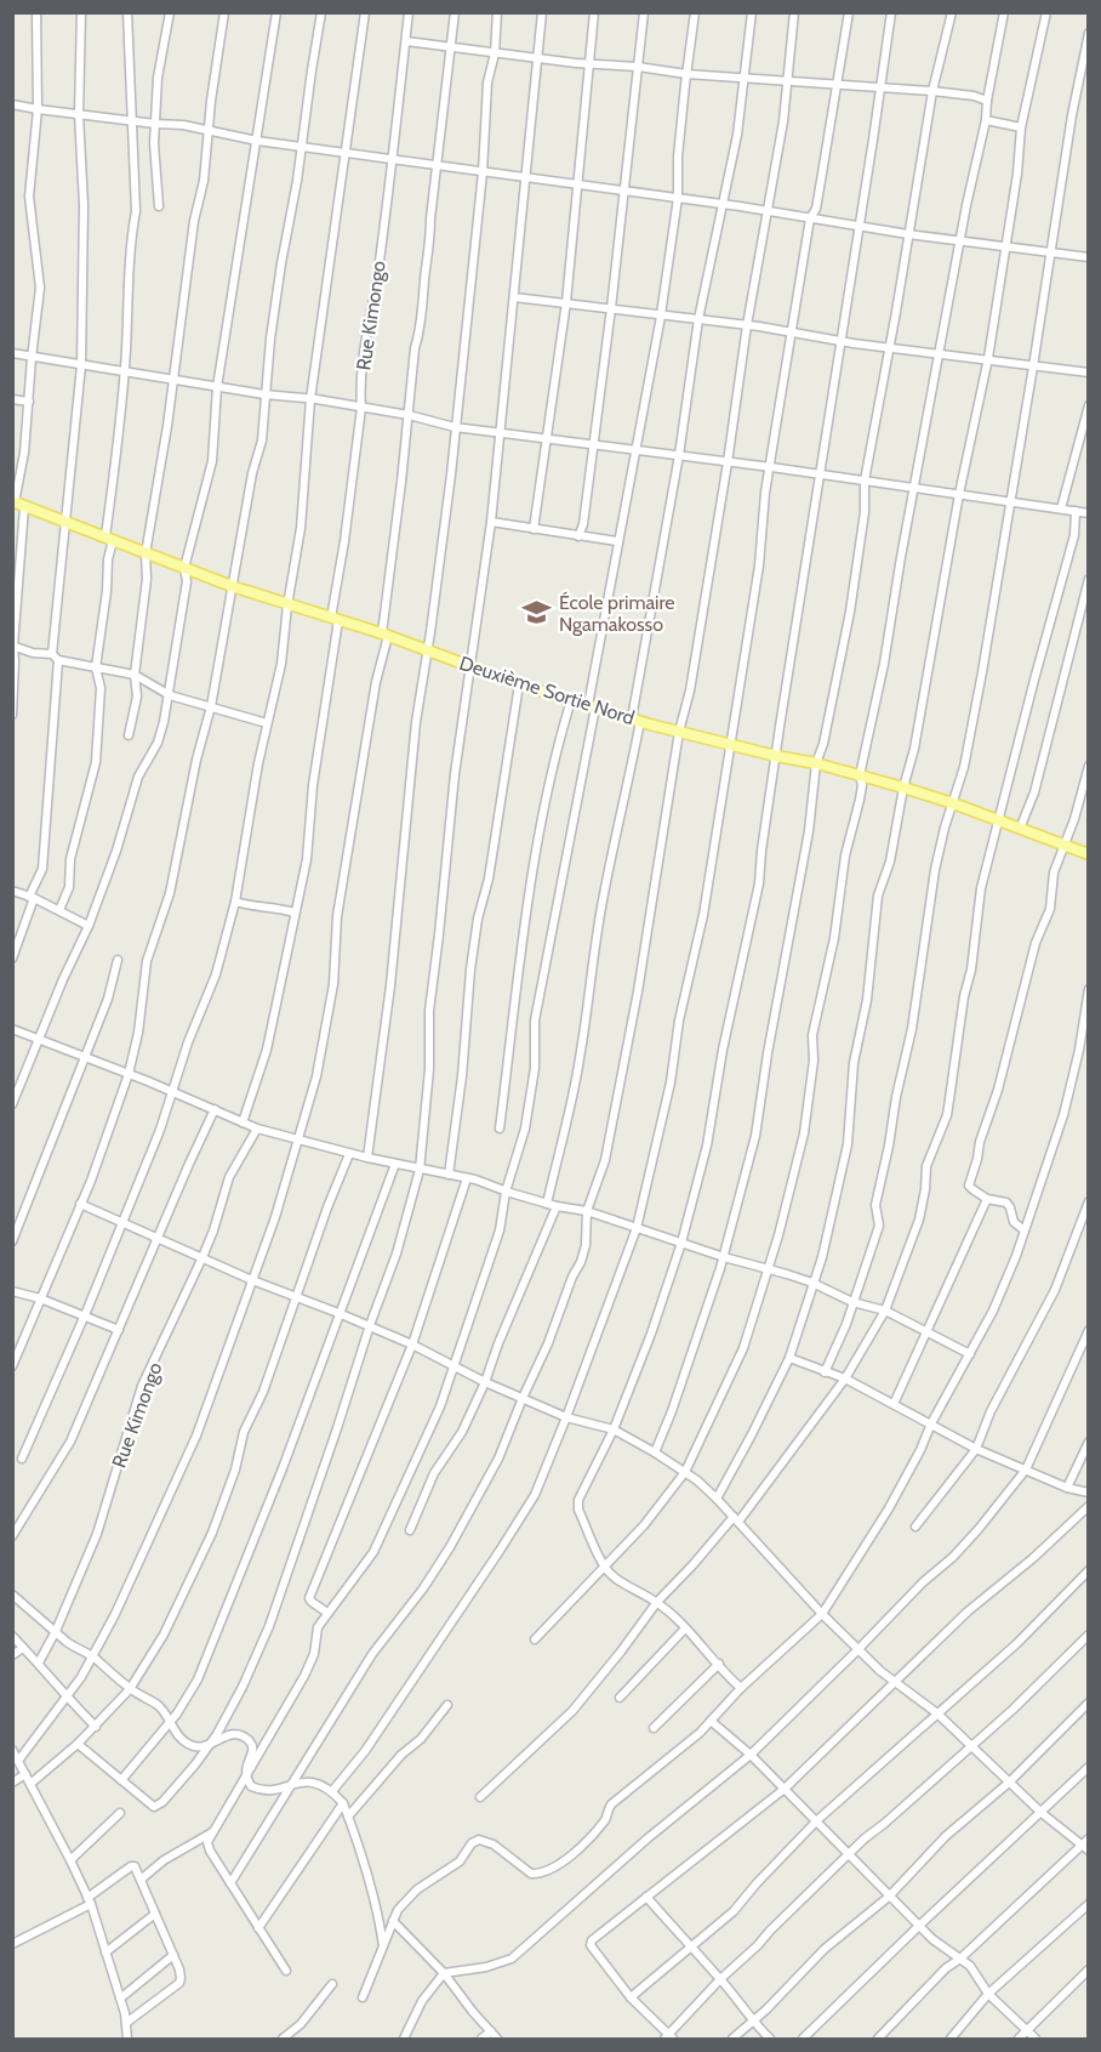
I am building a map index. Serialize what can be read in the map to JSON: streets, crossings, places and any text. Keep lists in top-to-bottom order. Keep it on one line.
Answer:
{"streets":{"main road":["Deuxième Sortie Nord"],"street":["Rue Kimongo"]},"crossings":[["Rue Kimongo","Deuxième Sortie Nord"]],"places":{"school or university":["École primaire Ngamakosso"]}}
